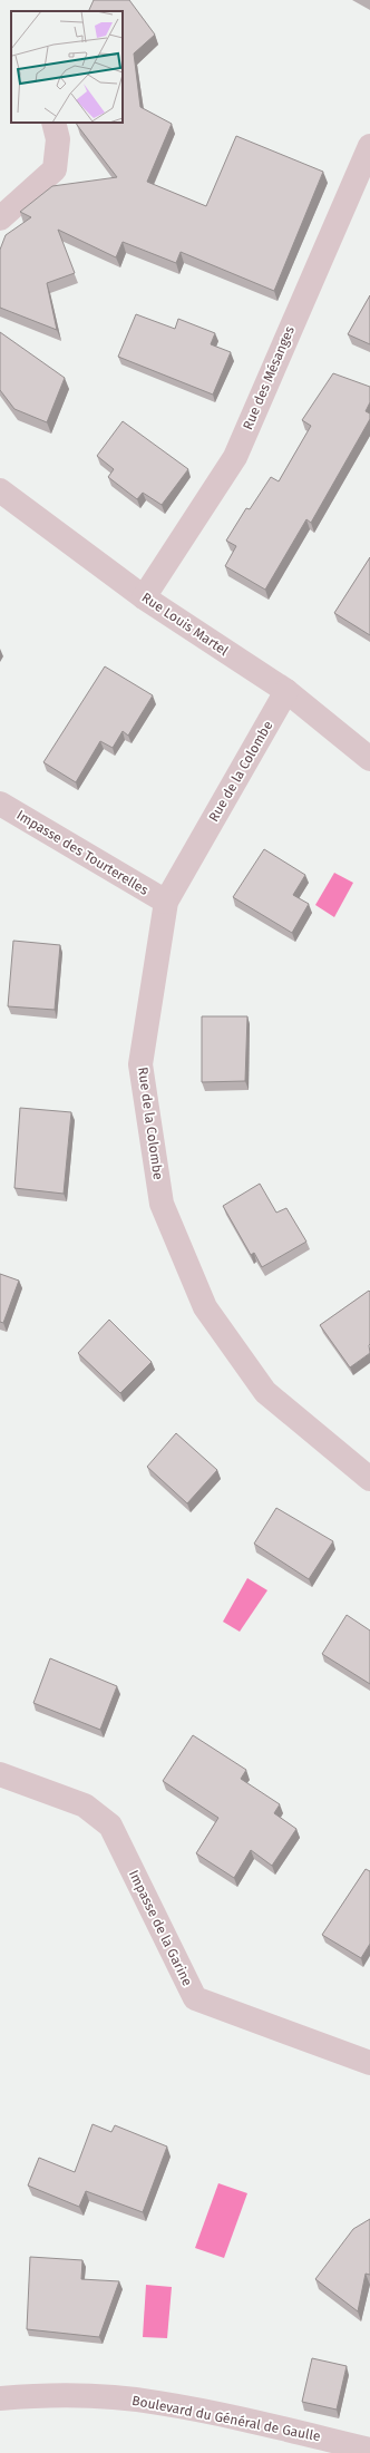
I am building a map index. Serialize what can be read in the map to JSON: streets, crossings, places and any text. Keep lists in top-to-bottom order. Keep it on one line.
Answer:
{"streets":{"street":["Rue des Mésanges","Rue Louis Martel","Rue de la Colombe","Impasse des Tourterelles","Impasse de la Garine","Boulevard du Général de Gaulle"]},"crossings":[["Rue des Mésanges","Rue Louis Martel"],["Rue Louis Martel","Rue de la Colombe"],["Rue de la Colombe","Impasse des Tourterelles"]]}
